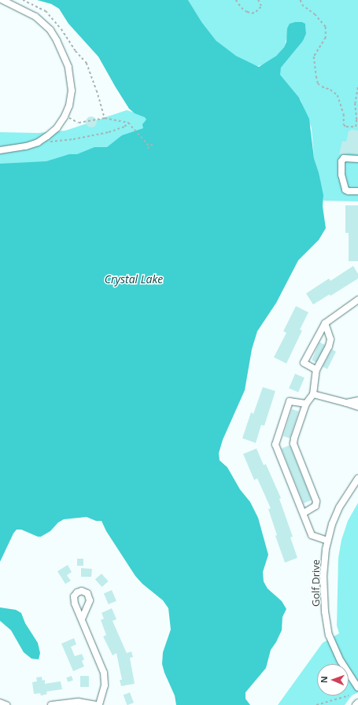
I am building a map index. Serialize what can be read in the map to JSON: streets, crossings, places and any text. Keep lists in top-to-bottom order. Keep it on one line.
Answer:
{"streets":{"street":["Golf Drive"]},"water":["Crystal Lake"],"north":"left"}
